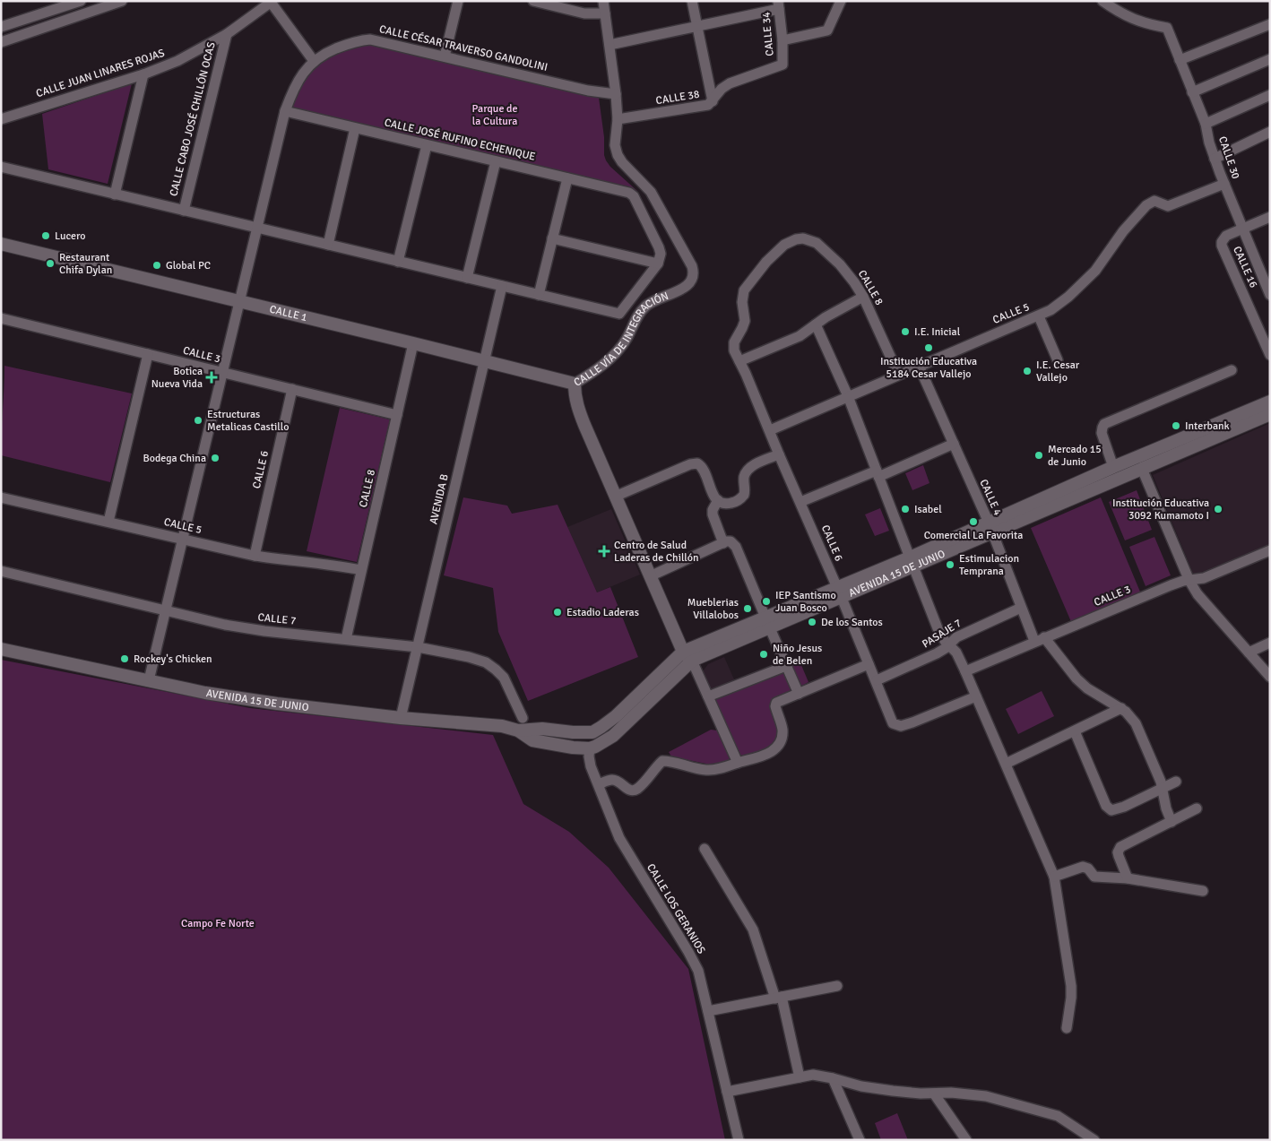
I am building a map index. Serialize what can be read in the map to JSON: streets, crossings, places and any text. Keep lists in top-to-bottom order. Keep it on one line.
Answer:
{"streets":{"street":["CALLE 34","CALLE CÉSAR TRAVERSO GANDOLINI","CALLE JUAN LINARES ROJAS","CALLE 38","CALLE CABO JOSÉ CHILLÓN OCAS","CALLE JOSÉ RUFINO ECHENIQUE","CALLE 30","CALLE 16","CALLE 8","CALLE 1","CALLE 5","CALLE VÍA DE INTEGRACIÓN","CALLE 3","CALLE 6","CALLE 4","AVENIDA B","AVENIDA 15 DE JUNIO","CALLE 7","PASAJE 7","CALLE LOS GERANIOS"]},"crossings":[["CALLE 34","CALLE 38"],["CALLE CÉSAR TRAVERSO GANDOLINI","CALLE JOSÉ RUFINO ECHENIQUE"],["CALLE CÉSAR TRAVERSO GANDOLINI","CALLE 1"],["CALLE CÉSAR TRAVERSO GANDOLINI","CALLE 5"],["CALLE CÉSAR TRAVERSO GANDOLINI","CALLE VÍA DE INTEGRACIÓN"],["CALLE CÉSAR TRAVERSO GANDOLINI","CALLE 3"],["CALLE CÉSAR TRAVERSO GANDOLINI","AVENIDA 15 DE JUNIO"],["CALLE CÉSAR TRAVERSO GANDOLINI","CALLE 7"],["CALLE JUAN LINARES ROJAS","CALLE CABO JOSÉ CHILLÓN OCAS"],["CALLE 38","CALLE VÍA DE INTEGRACIÓN"],["CALLE 30","CALLE 16"],["CALLE 30","CALLE 5"],["CALLE 8","CALLE 1"],["CALLE 8","CALLE 5"],["CALLE 8","CALLE 3"],["CALLE 8","CALLE 6"],["CALLE 8","CALLE 7"],["CALLE 1","CALLE VÍA DE INTEGRACIÓN"],["CALLE 1","AVENIDA B"],["CALLE 5","CALLE 6"],["CALLE 5","CALLE 4"],["CALLE VÍA DE INTEGRACIÓN","AVENIDA 15 DE JUNIO"],["CALLE 3","CALLE 6"],["CALLE 3","CALLE 4"],["CALLE 6","AVENIDA 15 DE JUNIO"],["CALLE 6","PASAJE 7"],["CALLE 4","AVENIDA 15 DE JUNIO"],["CALLE 4","PASAJE 7"],["AVENIDA B","AVENIDA 15 DE JUNIO"],["AVENIDA B","CALLE 7"],["AVENIDA 15 DE JUNIO","CALLE LOS GERANIOS"]],"parks":["Parque de la Cultura","Campo Fe Norte"],"places":{"other":["Lucero","Restaurant Chifa Dylan","Global PC","I.E. Inicial","Institución Educativa 5184 Cesar Vallejo","I.E. Cesar Vallejo","Estructuras Metalicas Castillo","Interbank","Mercado 15 de Junio","Bodega China","Isabel","Institución Educativa 3092 Kumamoto I","Comercial La Favorita","Estimulacion Temprana","IEP Santismo Juan Bosco","Mueblerias Villalobos","Estadio Laderas","De los Santos","Niño Jesus de Belen","Rockey's Chicken"],"health":["Botica Nueva Vida","Centro de Salud Laderas de Chillón"]}}
